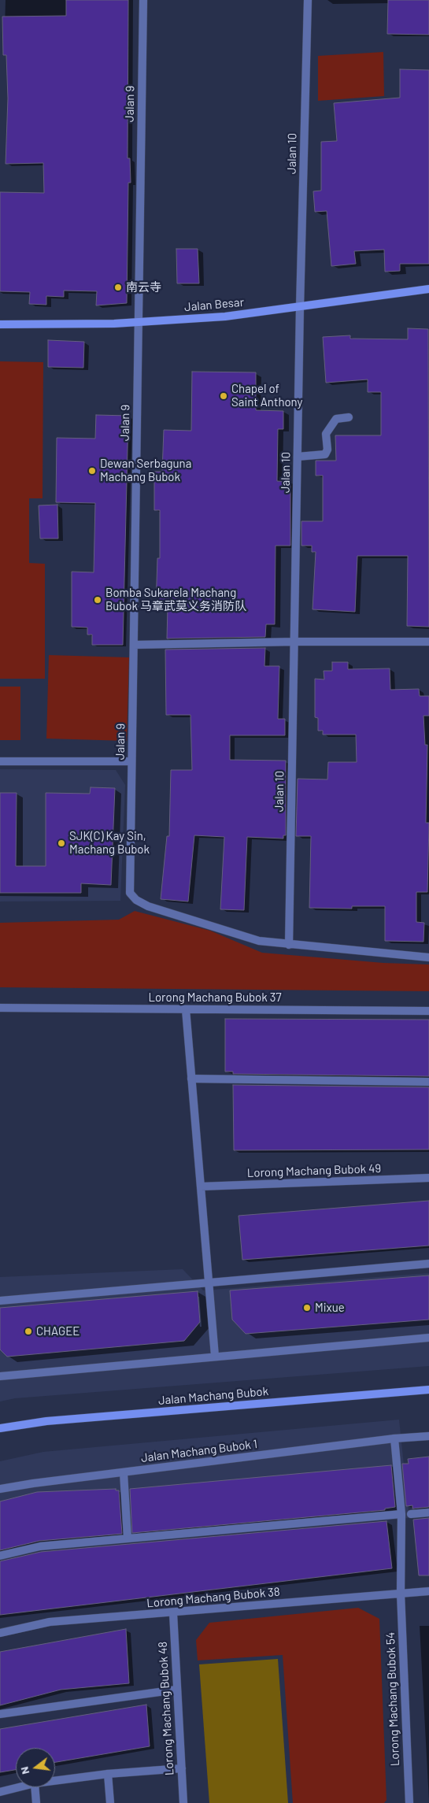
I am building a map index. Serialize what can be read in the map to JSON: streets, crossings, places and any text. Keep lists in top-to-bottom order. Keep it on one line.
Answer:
{"streets":{"main road":["Jalan Besar","Jalan Machang Bubok"],"street":["Jalan 9","Jalan 10","Lorong Machang Bubok 37","Lorong Machang Bubok 49","Jalan Machang Bubok 1","Lorong Machang Bubok 38","Lorong Machang Bubok 54","Lorong Machang Bubok 48"]},"crossings":[["Jalan 9","Jalan 10"],["Jalan 9","Jalan Besar"],["Jalan 10","Jalan Besar"],["Jalan Machang Bubok 1","Lorong Machang Bubok 54"],["Lorong Machang Bubok 38","Lorong Machang Bubok 54"],["Lorong Machang Bubok 38","Lorong Machang Bubok 48"]],"places":["南云寺","Chapel of Saint Anthony","Dewan Serbaguna Machang Bubok","Bomba Sukarela Machang Bubok 马章武莫义务消防队","SJK(C) Kay Sin, Machang Bubok","Mixue","CHAGEE"],"north":"left"}
